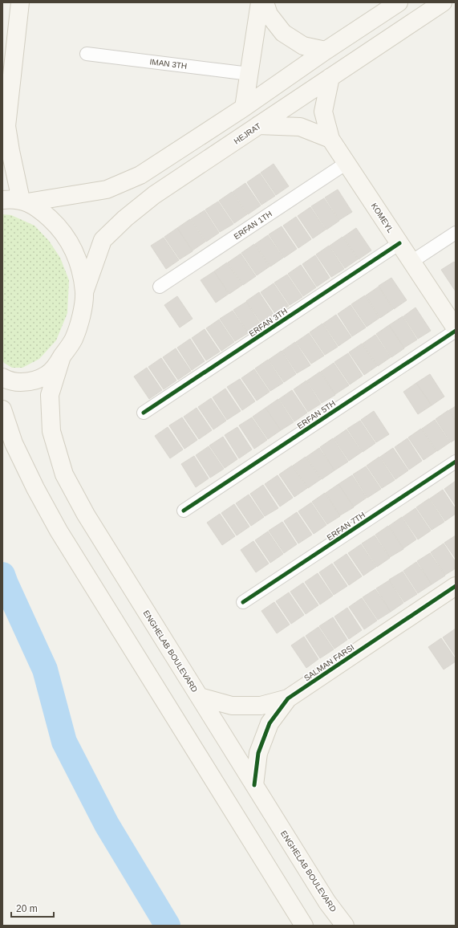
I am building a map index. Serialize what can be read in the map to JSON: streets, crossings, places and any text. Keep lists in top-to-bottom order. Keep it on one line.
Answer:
{"streets":{"main road":["HEJRAT","KOMEYL","ENGHELAB BOULEVARD","SALMAN FARSI"],"street":["IMAN 3TH","ERFAN 1TH","ERFAN 3TH","ERFAN 5TH","ERFAN 7TH"]},"crossings":[["HEJRAT","KOMEYL"],["KOMEYL","ERFAN 1TH"],["KOMEYL","ERFAN 3TH"],["KOMEYL","ERFAN 5TH"],["ENGHELAB BOULEVARD","SALMAN FARSI"]],"scale_bar":"20 m"}
